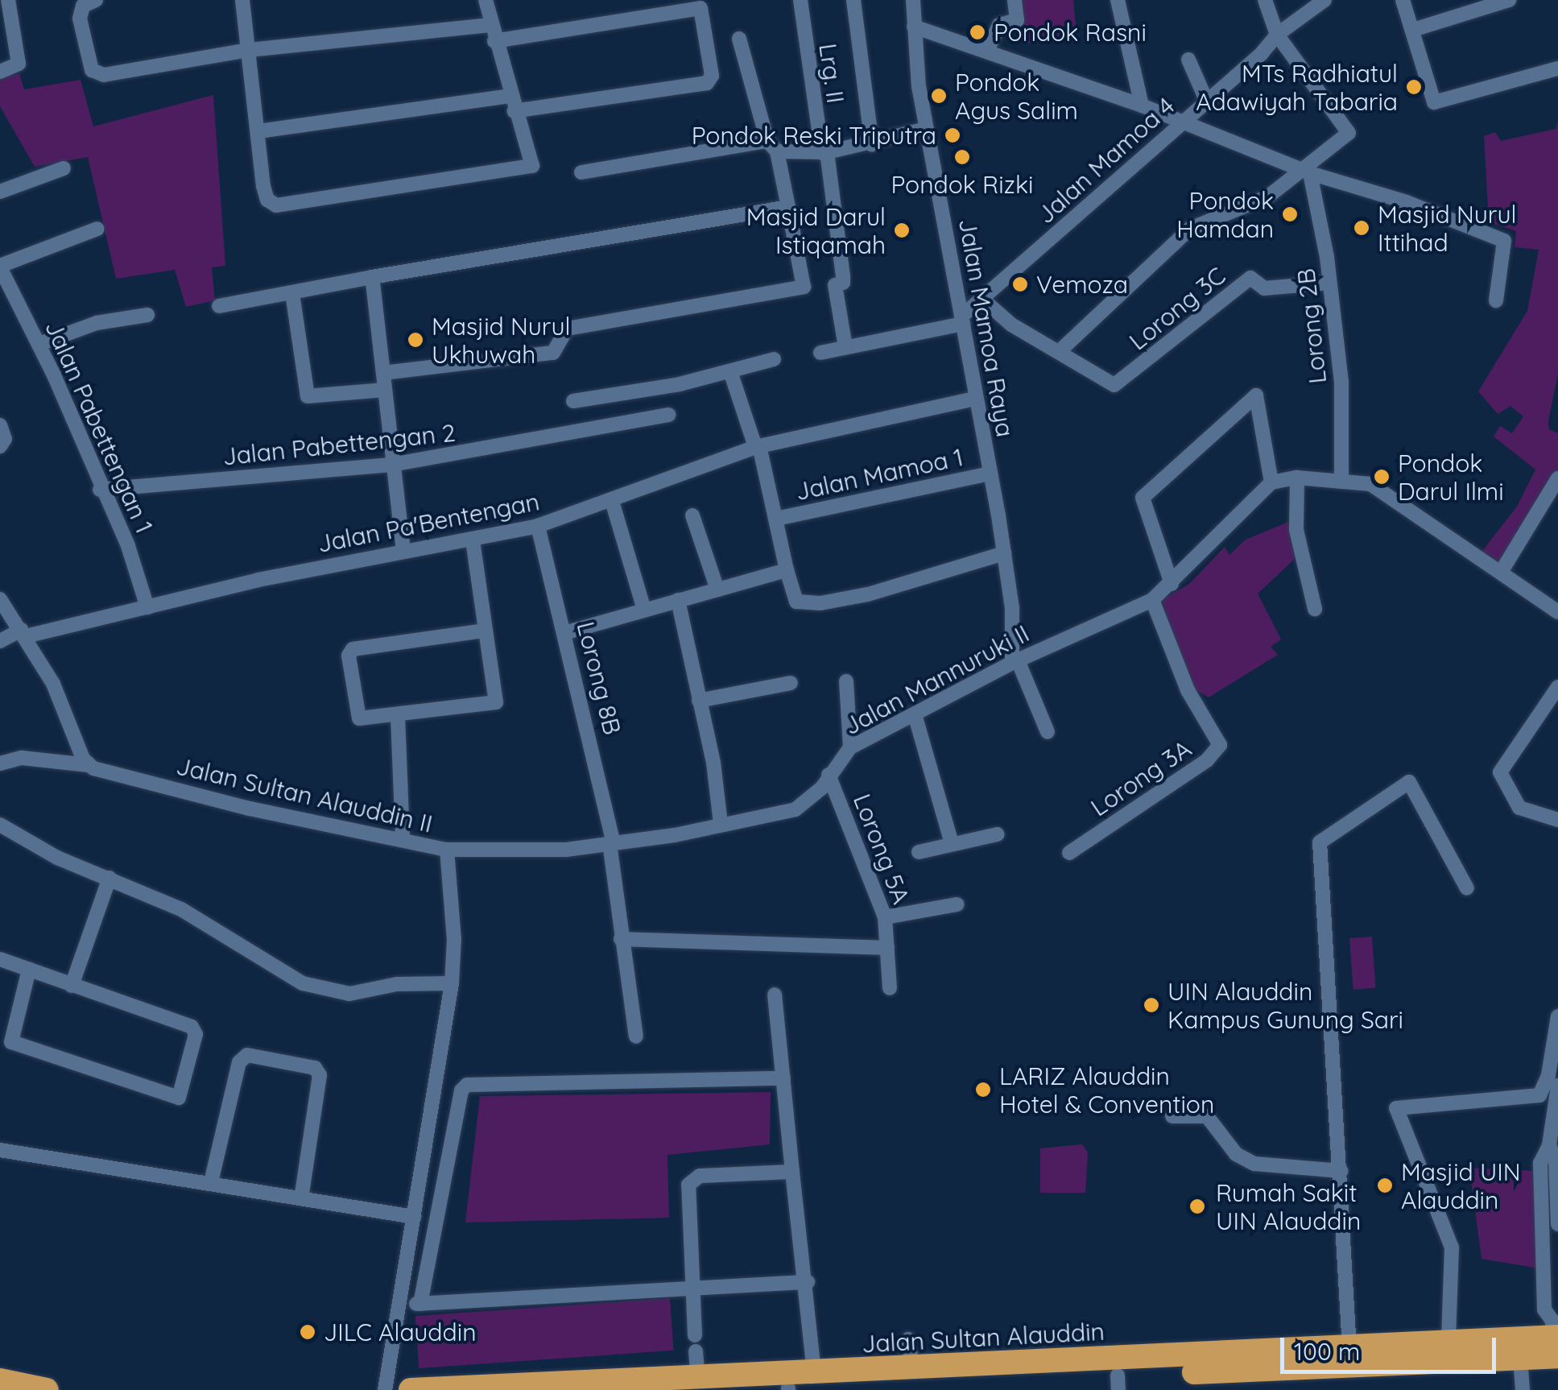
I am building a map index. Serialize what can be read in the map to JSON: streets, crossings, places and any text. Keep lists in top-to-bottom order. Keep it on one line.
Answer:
{"streets":{"highway":["Jalan Sultan Alauddin"],"street":["Lrg. II","Jalan Mamoa 4","Lorong 3C","Lorong 2B","Jalan Mamoa Raya","Jalan Pabettengan 1","Jalan Pabettengan 2","Jalan Mamoa 1","Jalan Pa'Bentengan","Lorong 8B","Jalan Mannuruki II","Lorong 3A","Jalan Sultan Alauddin II","Lorong 5A"]},"crossings":[["Jalan Mamoa 4","Jalan Mamoa Raya"],["Lorong 3C","Lorong 2B"],["Jalan Mamoa Raya","Jalan Mamoa 1"],["Jalan Mamoa Raya","Jalan Pa'Bentengan"],["Jalan Mamoa Raya","Jalan Mannuruki II"],["Jalan Pabettengan 1","Jalan Pabettengan 2"],["Jalan Pabettengan 1","Jalan Pa'Bentengan"],["Jalan Pa'Bentengan","Lorong 8B"],["Lorong 8B","Jalan Mannuruki II"],["Jalan Mannuruki II","Lorong 3A"],["Jalan Mannuruki II","Jalan Sultan Alauddin II"],["Jalan Mannuruki II","Lorong 5A"]],"places":["Pondok Rasni","MTs Radhiatul Adawiyah Tabaria","Pondok Agus Salim","Pondok Reski Triputra","Pondok Rizki","Pondok Hamdan","Masjid Nurul Ittihad","Masjid Darul Istiqamah","Vemoza","Masjid Nurul Ukhuwah","Pondok Darul Ilmi","UIN Alauddin Kampus Gunung Sari","LARIZ Alauddin Hotel & Convention","Masjid UIN Alauddin","Rumah Sakit UIN Alauddin","JILC Alauddin"],"scale_bar":"100 m"}
